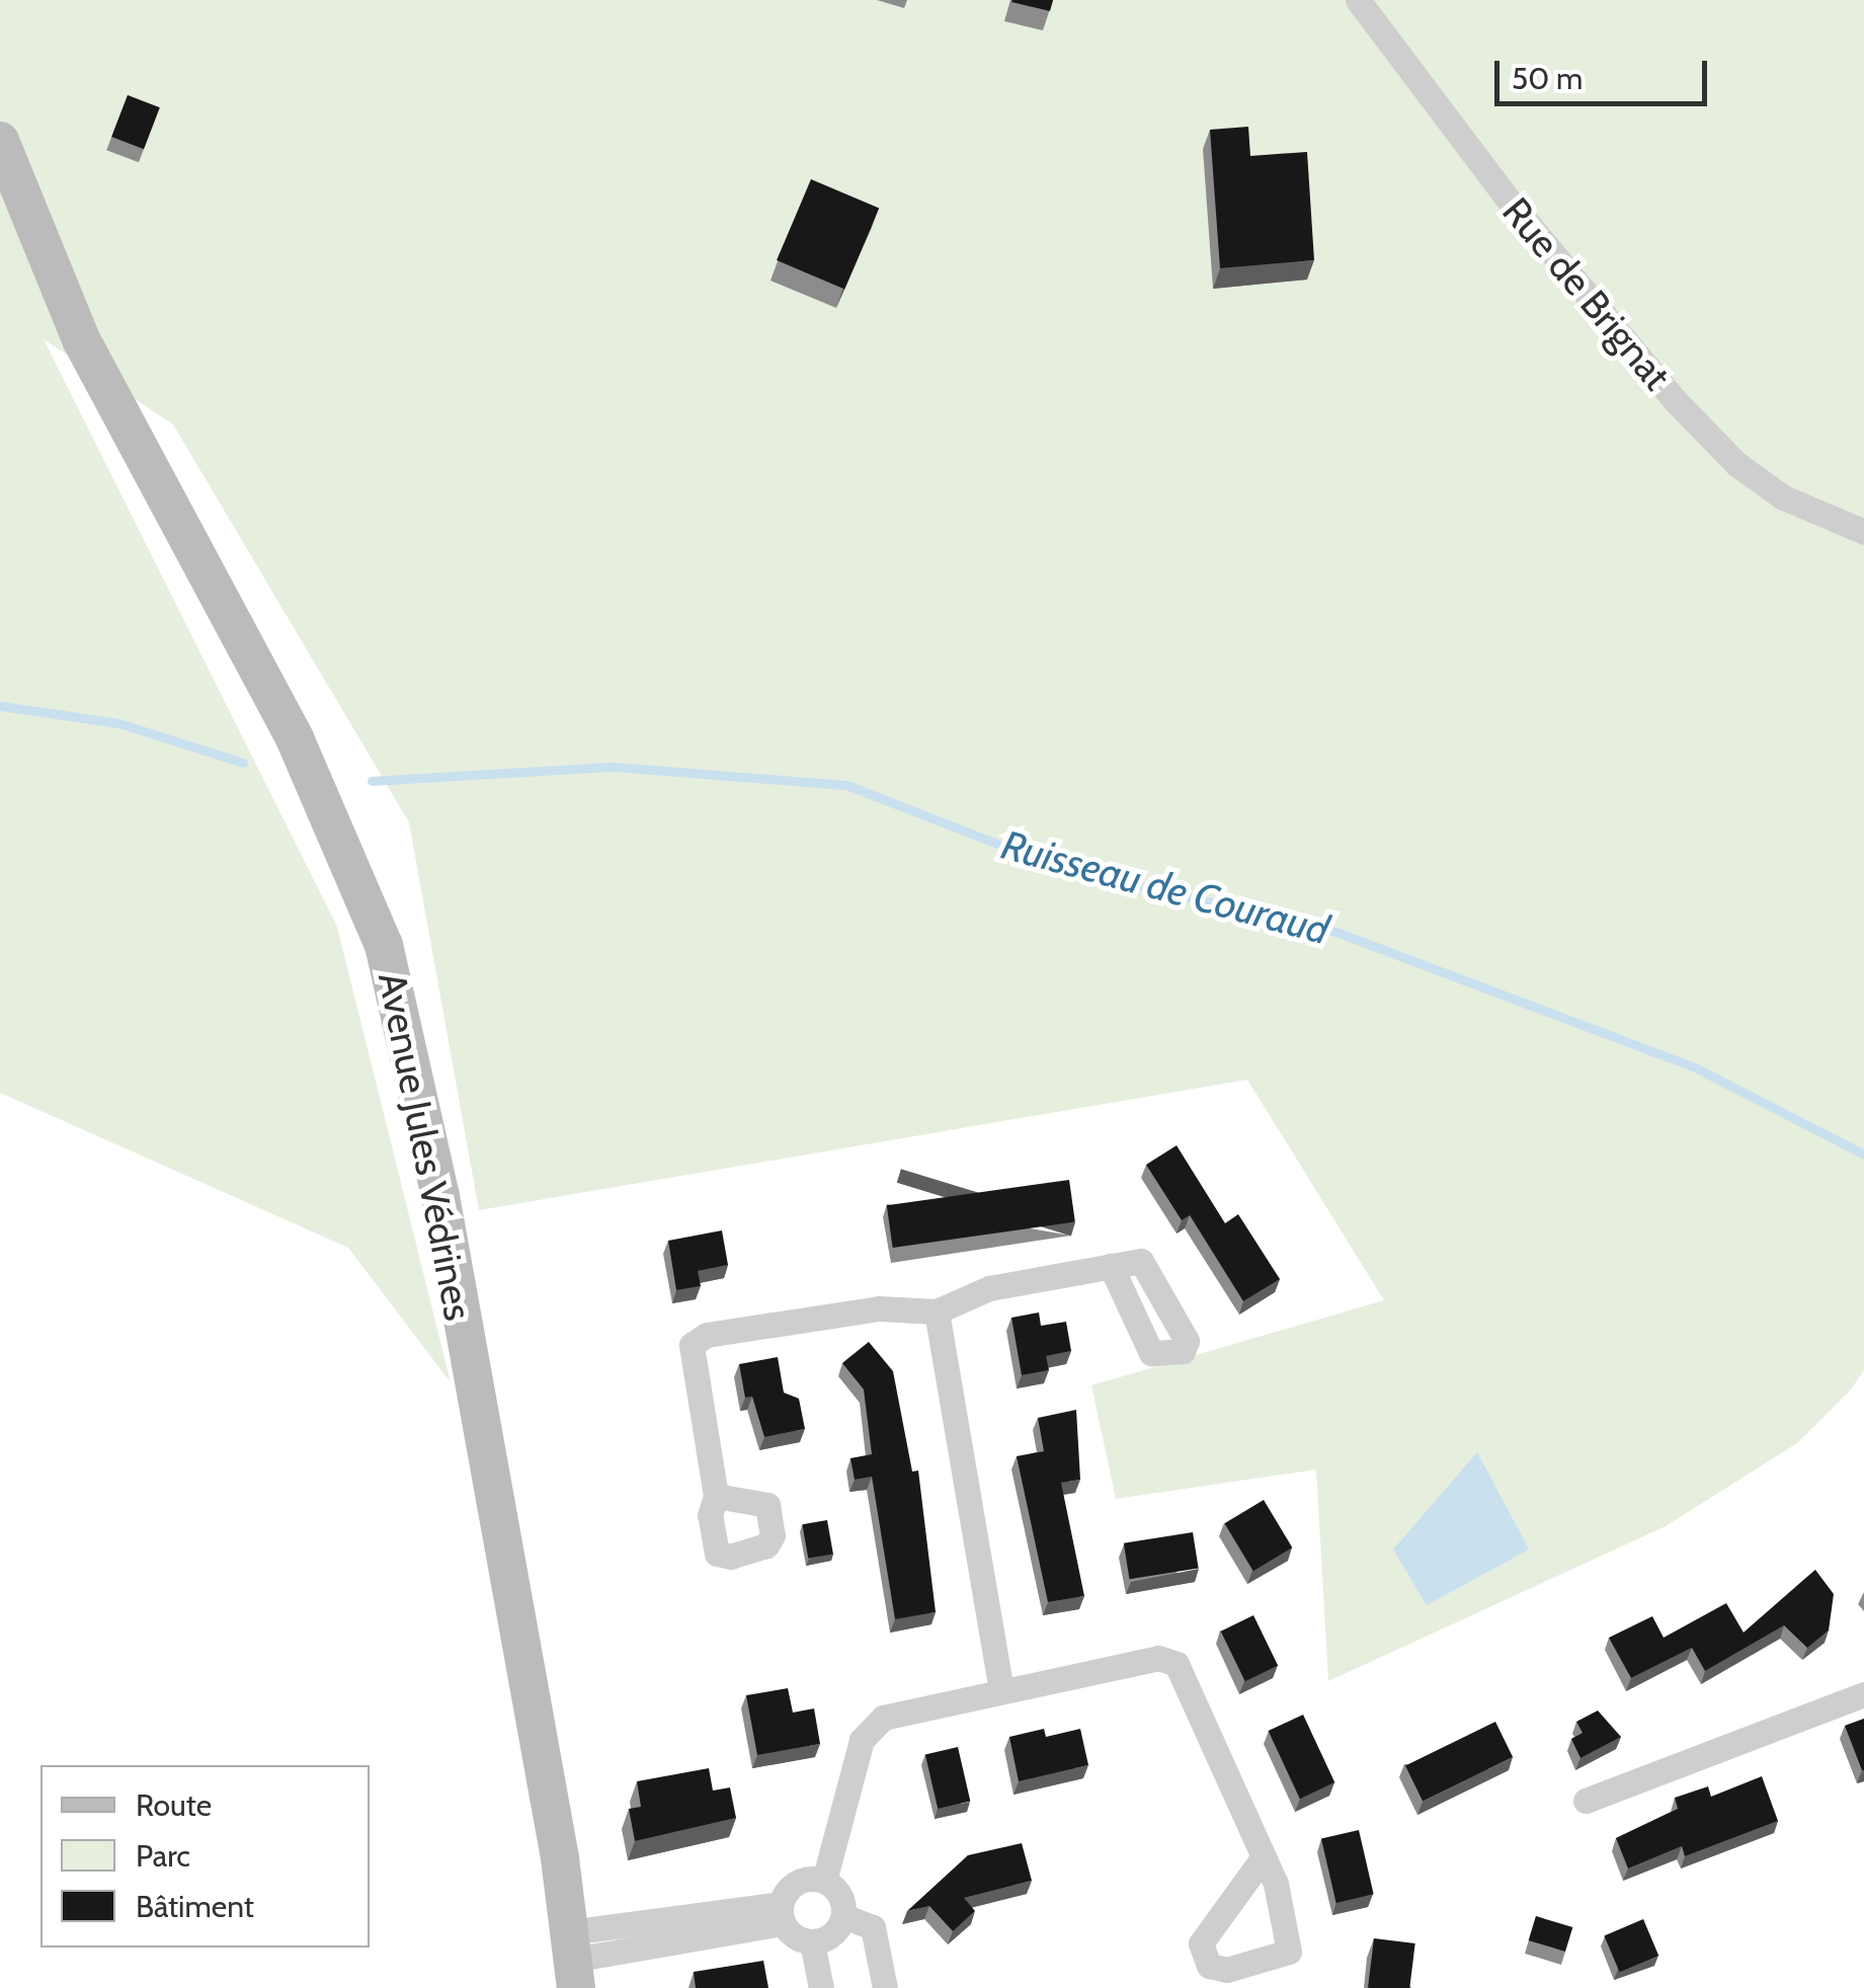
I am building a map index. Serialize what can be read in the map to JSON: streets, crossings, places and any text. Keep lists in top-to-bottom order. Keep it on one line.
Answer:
{"streets":{"main road":["Avenue Jules Védrines"],"street":["Rue de Brignat"]},"water":["Ruisseau de Couraud"],"legend":["Route","Parc","Bâtiment"],"scale_bar":"50 m"}
